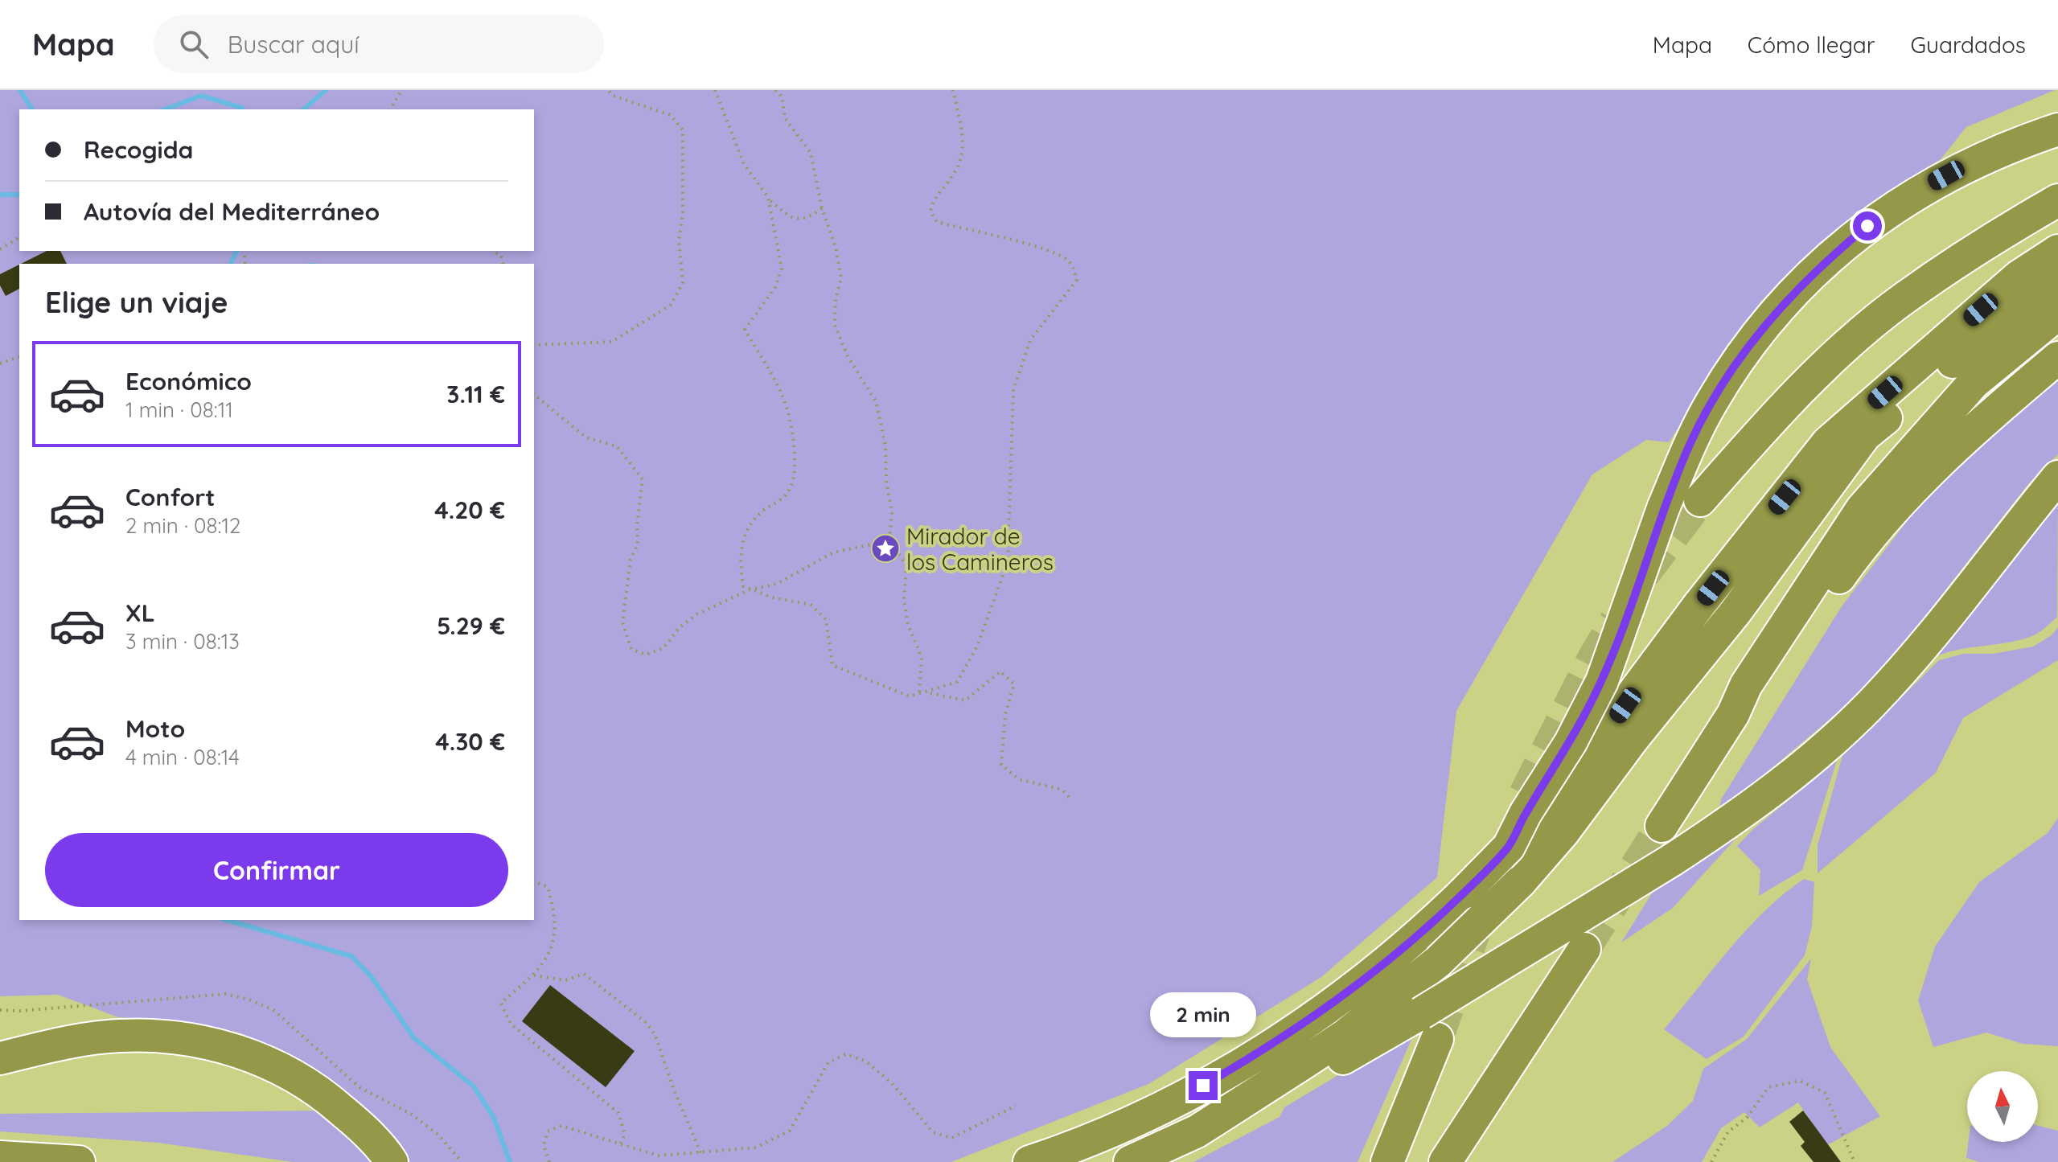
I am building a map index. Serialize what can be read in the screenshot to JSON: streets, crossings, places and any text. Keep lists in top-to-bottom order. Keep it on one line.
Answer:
{"places":{"place":["Mirador de los Camineros"]},"north":"top","page":{"header":"Mapa","search":"Buscar aquí","nav":["Mapa","Cómo llegar","Guardados"],"banner":["Recogida","Autovía del Mediterráneo"],"heading":"Elige un viaje","list":[{"name":"Económico","note":"1 min · 08:11","value":"3.11 €"},{"name":"Confort","note":"2 min · 08:12","value":"4.20 €"},{"name":"XL","note":"3 min · 08:13","value":"5.29 €"},{"name":"Moto","note":"4 min · 08:14","value":"4.30 €"}],"buttons":"Confirmar","bubble":"2 min"}}
